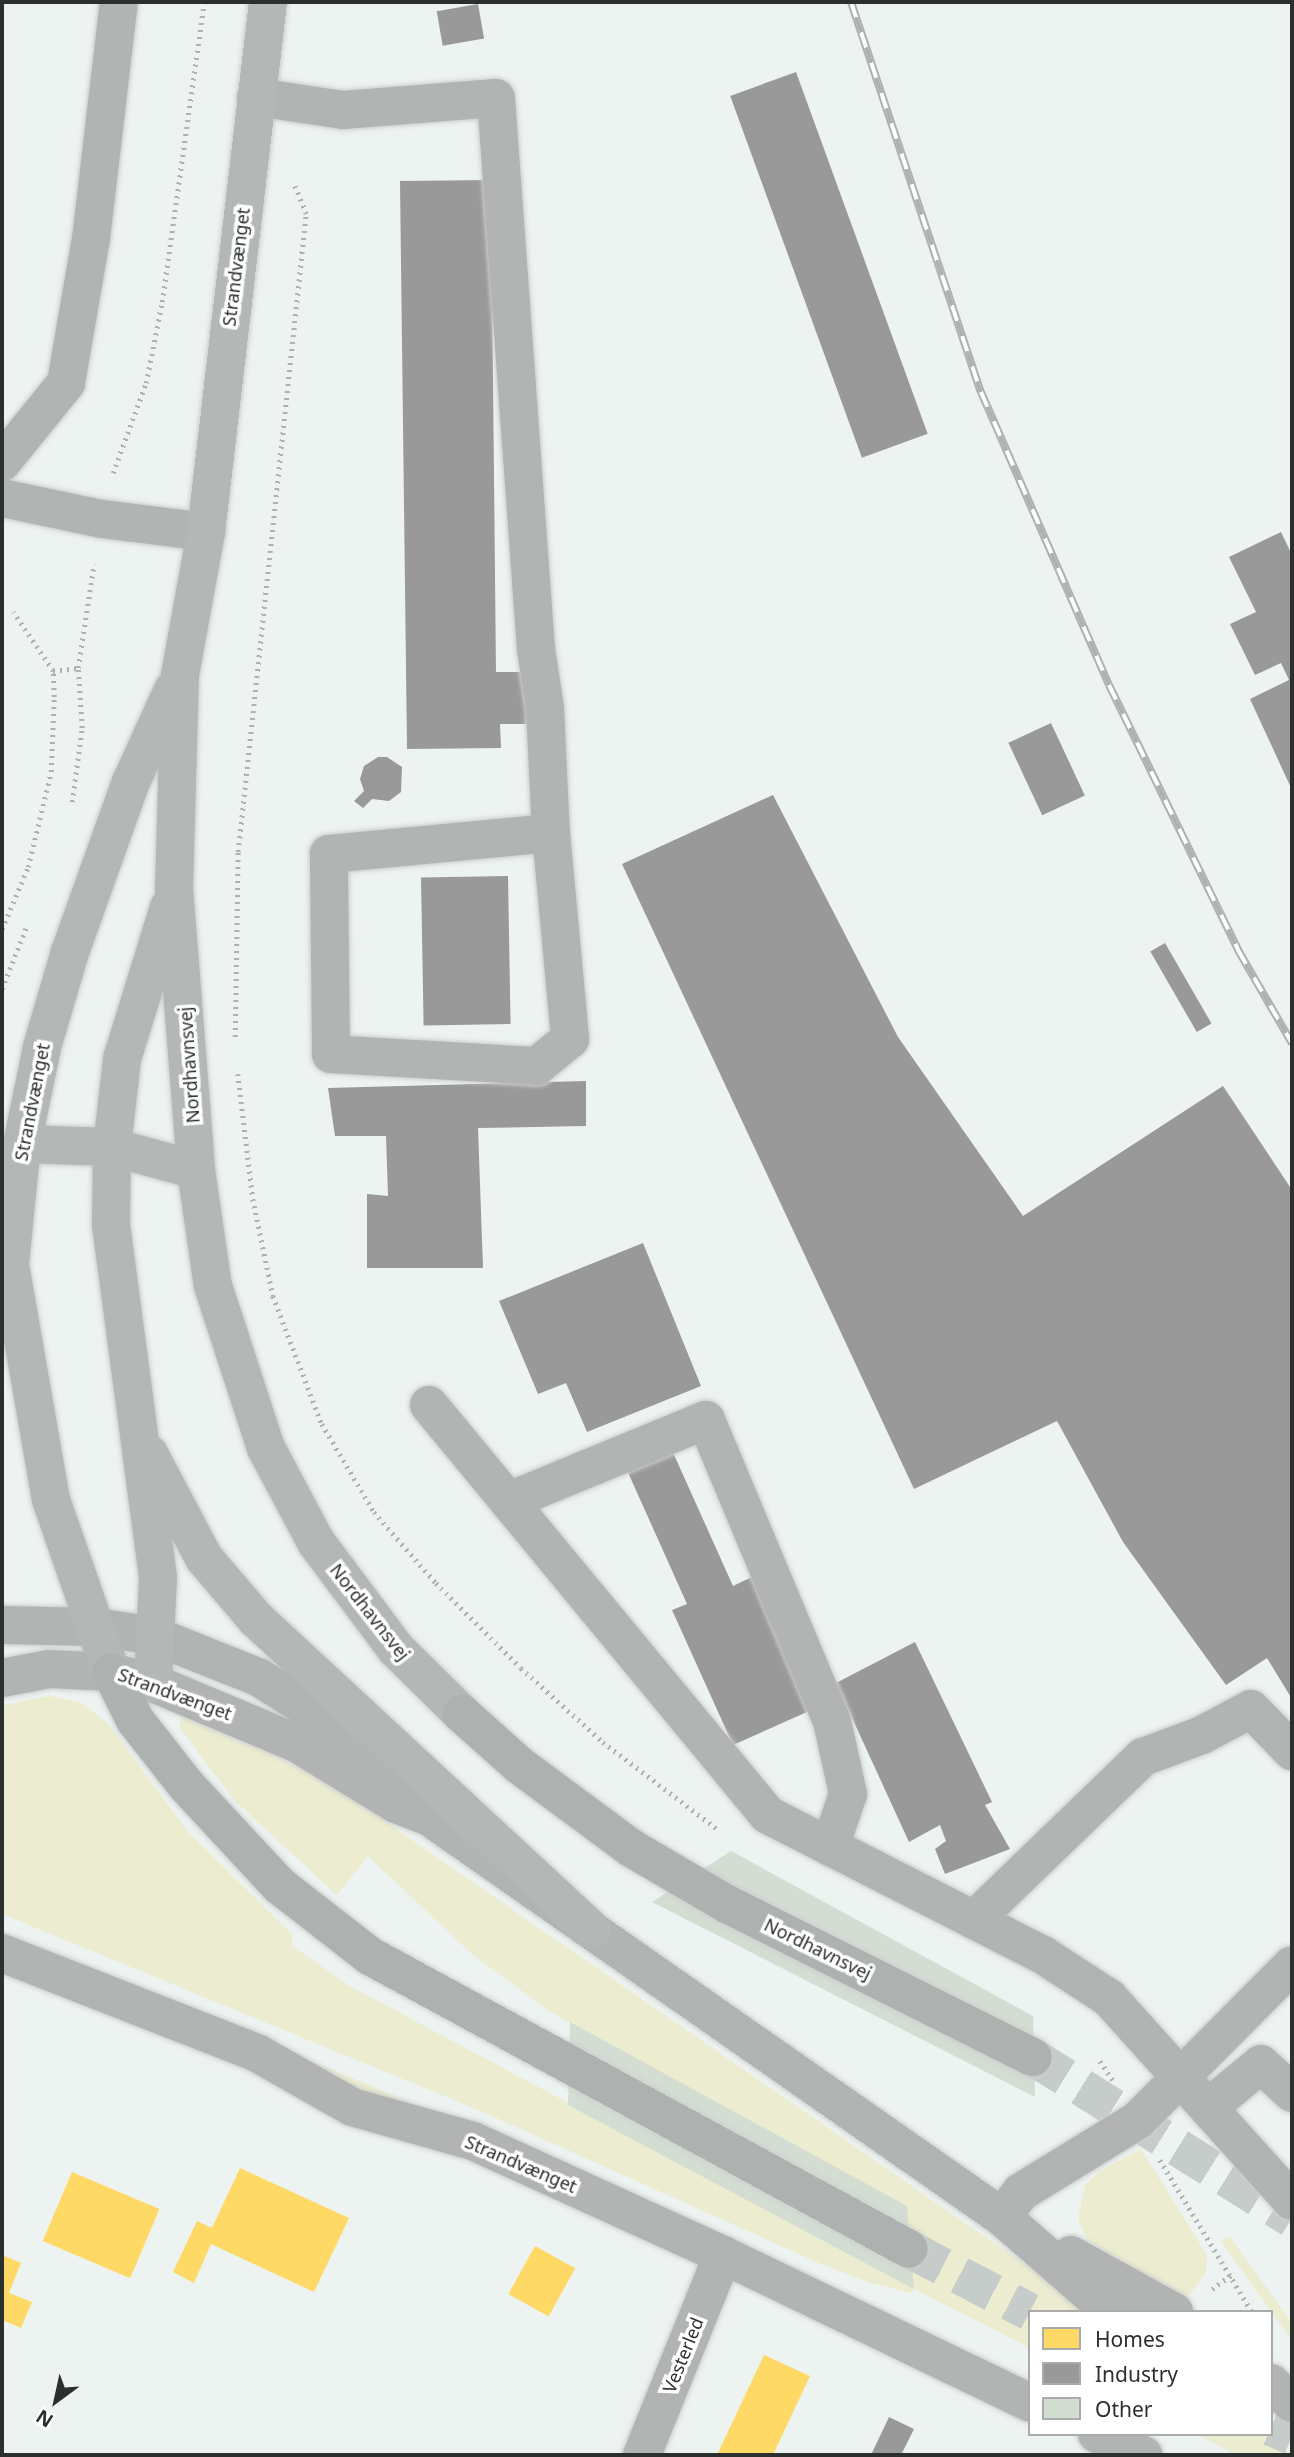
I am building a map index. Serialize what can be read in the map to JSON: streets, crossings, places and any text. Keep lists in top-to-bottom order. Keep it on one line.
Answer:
{"streets":{"highway":["Nordhavnsvej"],"main road":["Strandvænget"],"street":["Vesterled"]},"crossings":[["Strandvænget","Nordhavnsvej"],["Strandvænget","Vesterled"]],"legend":["Homes","Industry","Other"],"north":"bottom left"}
